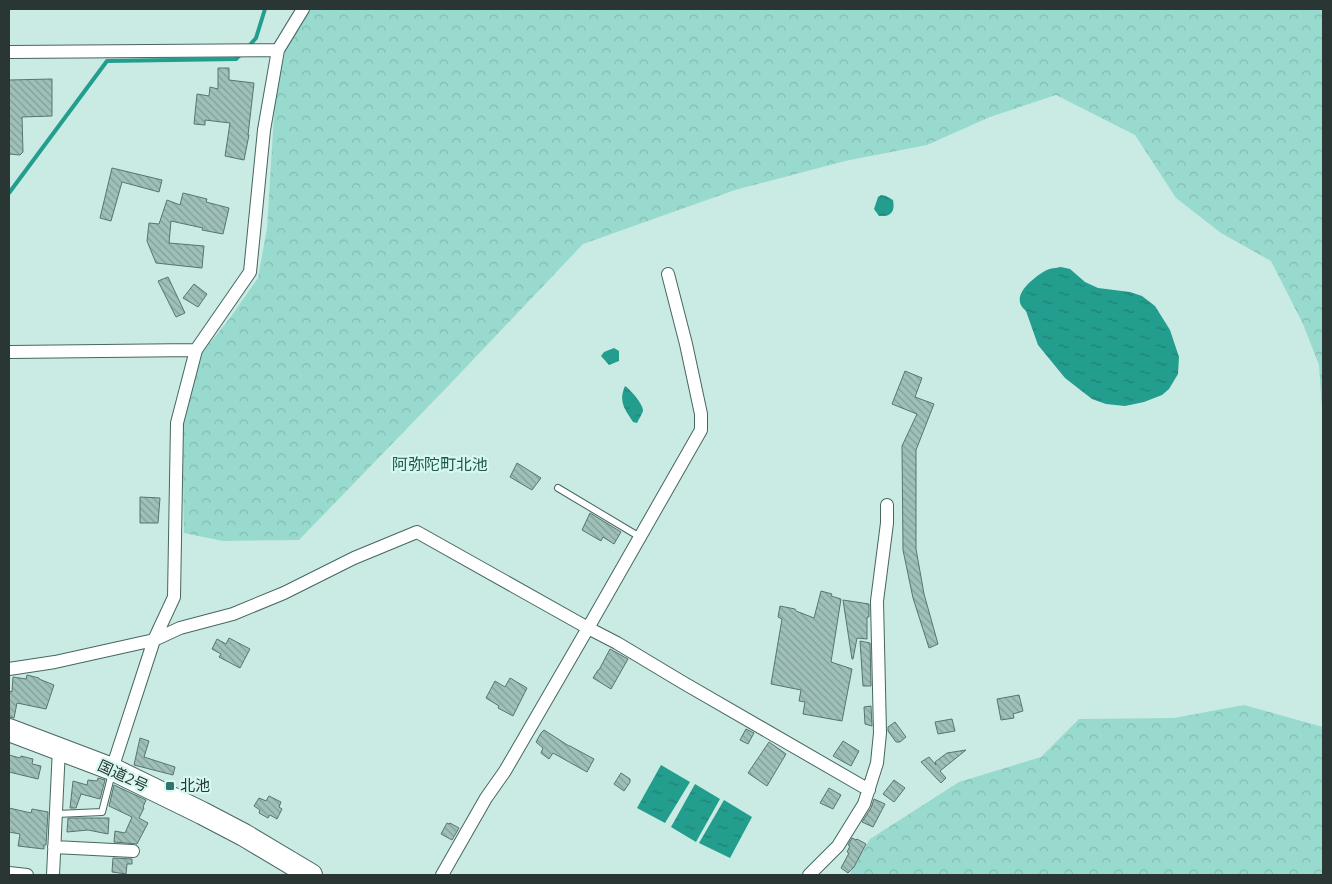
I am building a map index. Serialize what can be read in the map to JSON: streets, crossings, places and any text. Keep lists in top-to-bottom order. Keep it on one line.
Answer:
{"streets":{"highway":["国道2号"]},"districts":["阿弥陀町北池"],"places":{"transit":["北池"]}}
